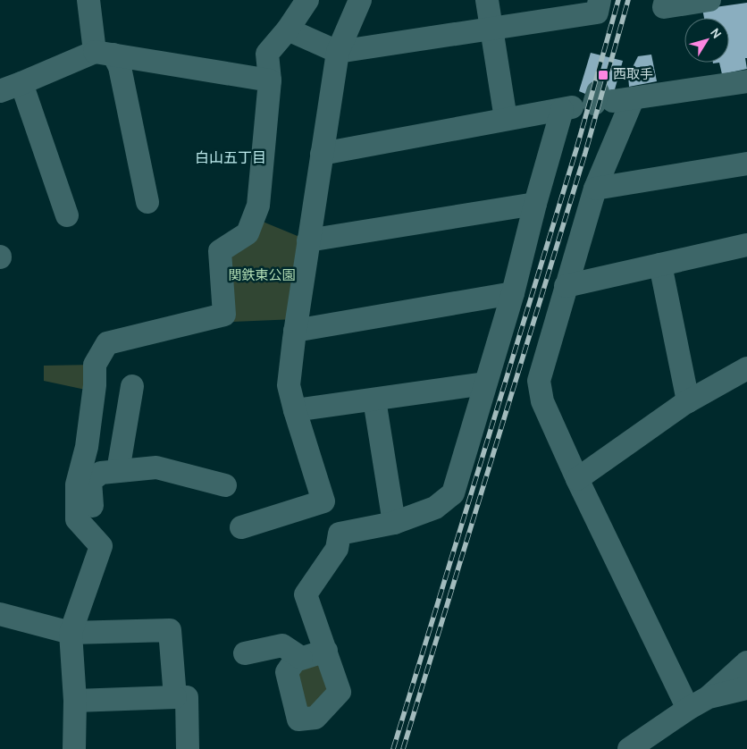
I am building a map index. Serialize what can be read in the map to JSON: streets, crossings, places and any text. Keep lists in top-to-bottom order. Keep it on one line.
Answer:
{"districts":["白山五丁目"],"parks":["関鉄東公園"],"places":{"transit":["西取手"]},"north":"top right"}
